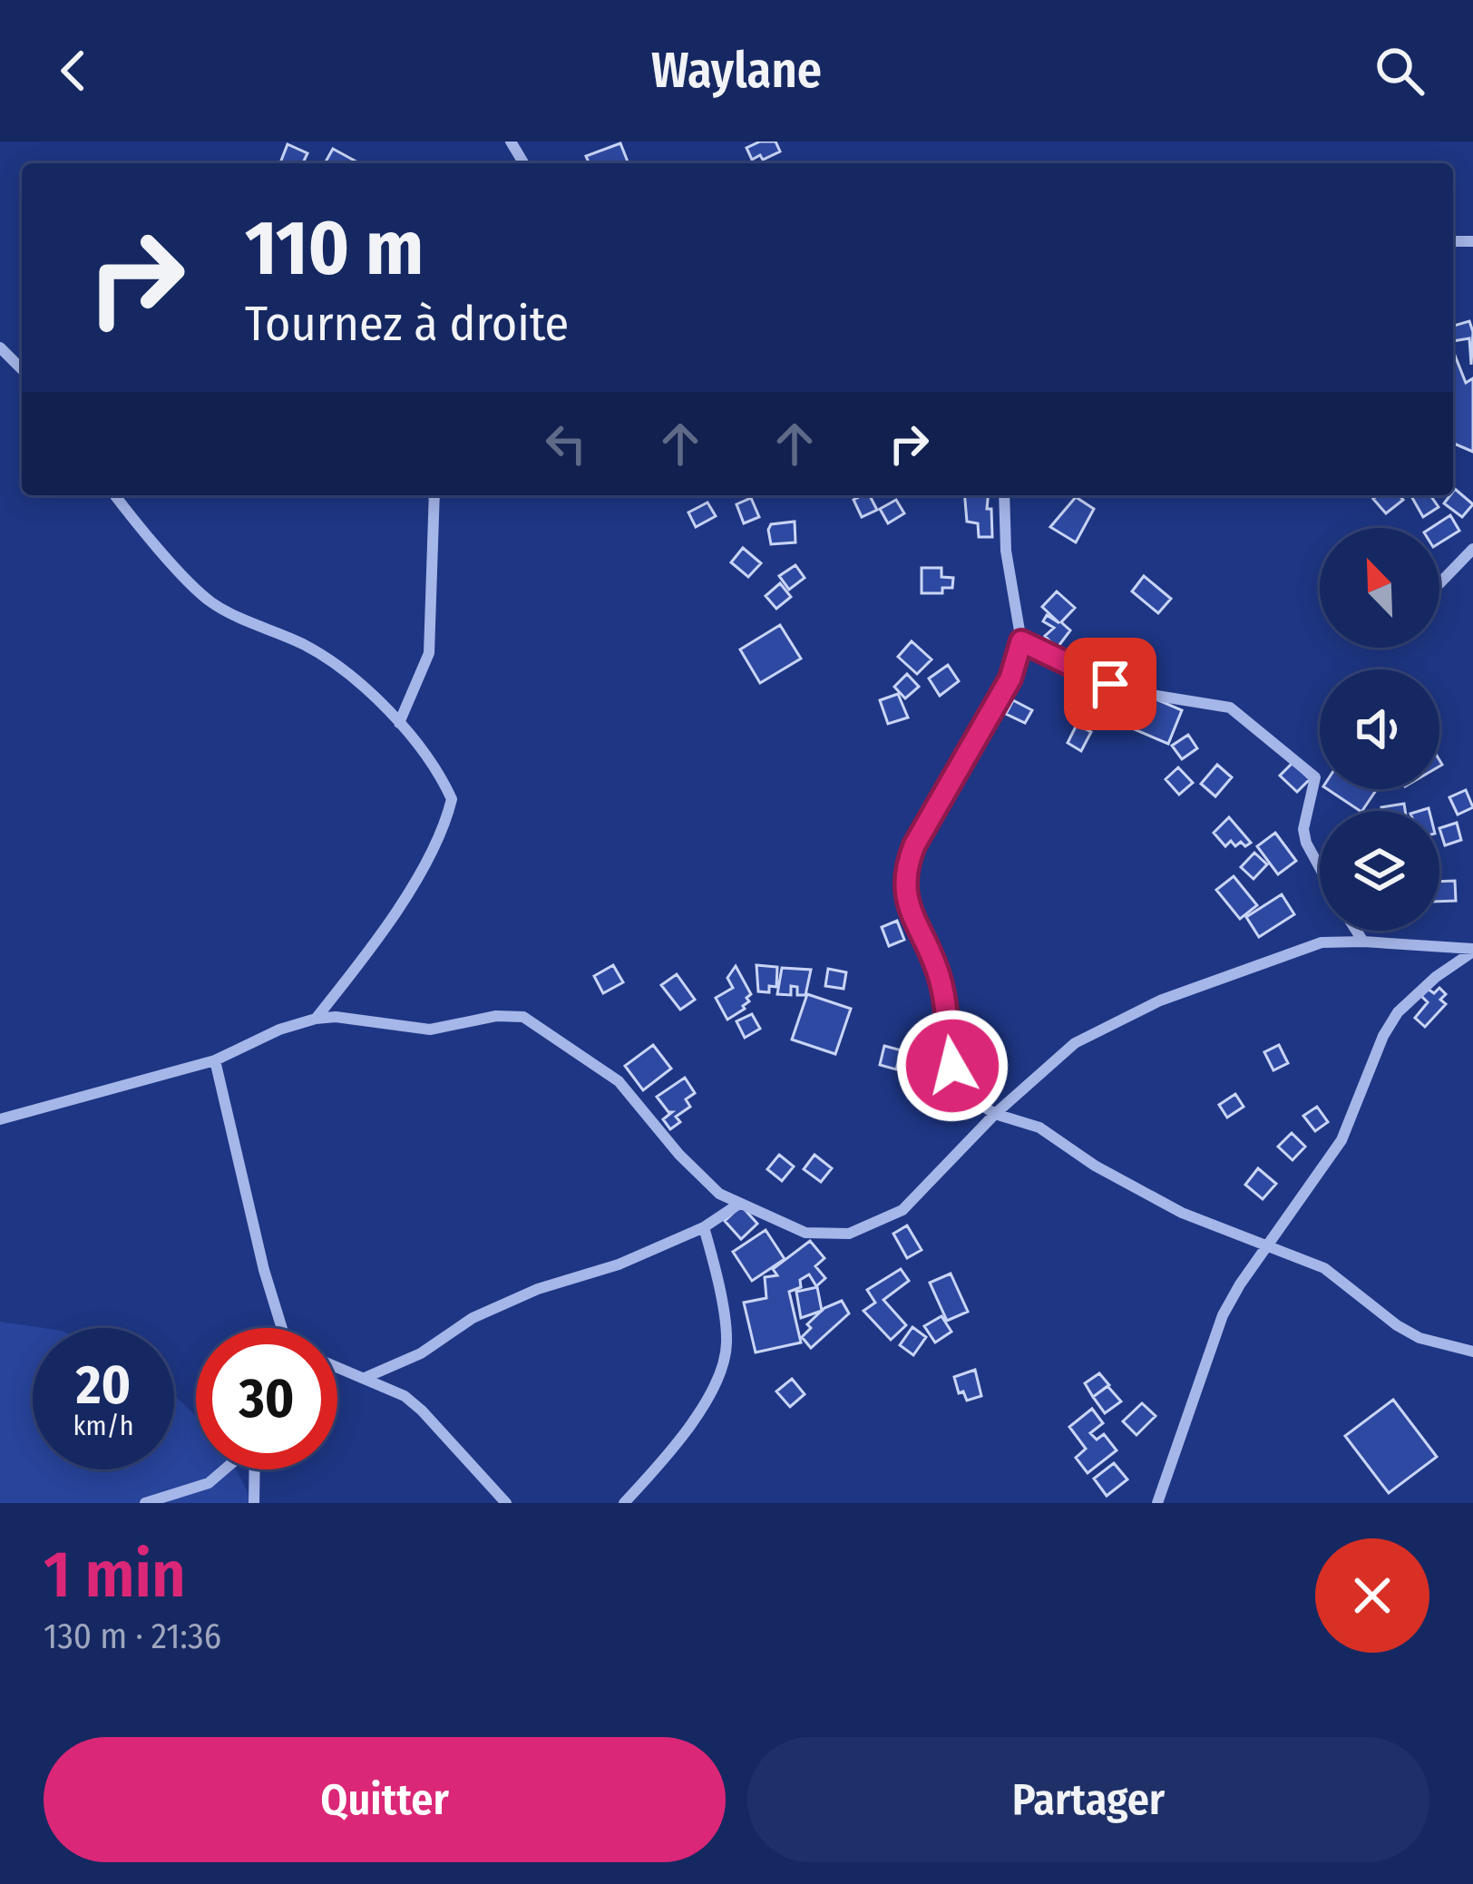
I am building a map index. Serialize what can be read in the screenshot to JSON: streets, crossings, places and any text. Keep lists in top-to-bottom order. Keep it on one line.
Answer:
{"north":"top left","page":{"header":"Waylane","turn":["110 m","Tournez à droite"],"speed":"20 km/h","limit":"30","heading":["1 min","130 m · 21:36"],"buttons":["Quitter","Partager"]}}
